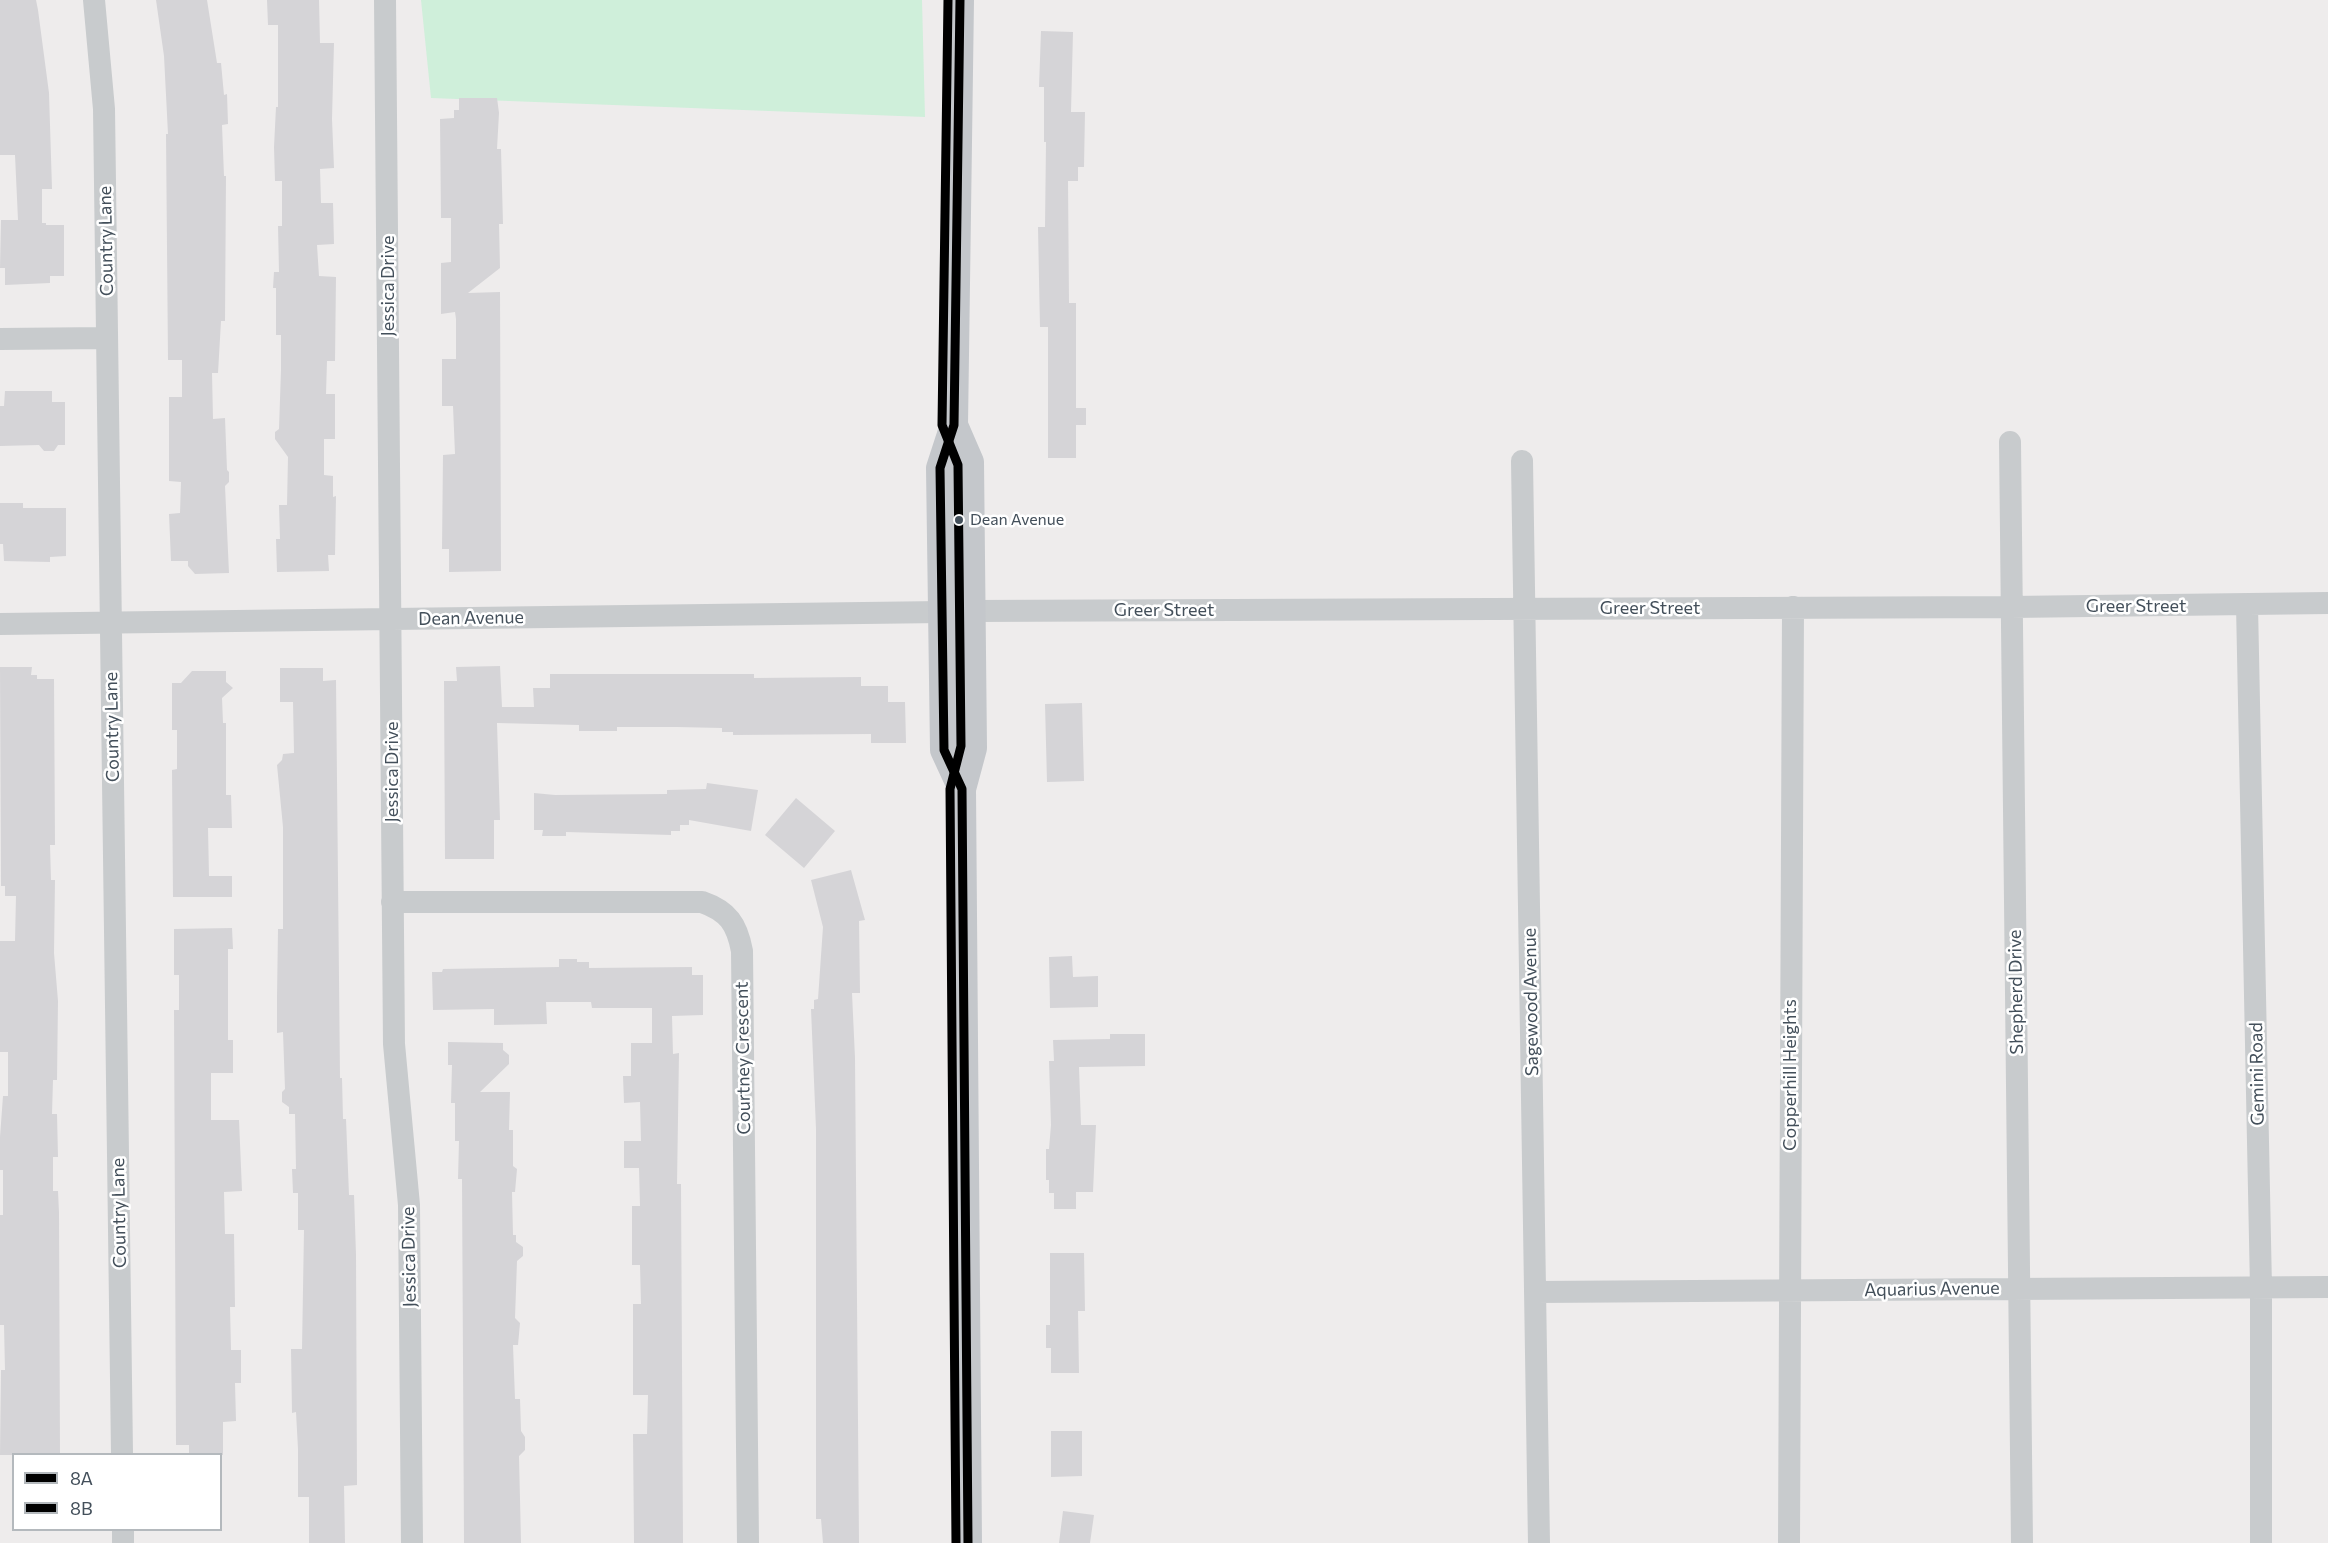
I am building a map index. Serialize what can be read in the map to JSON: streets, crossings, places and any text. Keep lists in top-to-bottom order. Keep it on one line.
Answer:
{"streets":{"street":["Country Lane","Jessica Drive","Greer Street","Dean Avenue","Shepherd Drive","Sagewood Avenue","Courtney Crescent","Gemini Road","Copperhill Heights","Aquarius Avenue"]},"crossings":[["Country Lane","Dean Avenue"],["Jessica Drive","Dean Avenue"],["Jessica Drive","Courtney Crescent"],["Greer Street","Shepherd Drive"],["Greer Street","Sagewood Avenue"],["Greer Street","Gemini Road"],["Greer Street","Copperhill Heights"],["Shepherd Drive","Aquarius Avenue"],["Sagewood Avenue","Aquarius Avenue"],["Gemini Road","Aquarius Avenue"],["Copperhill Heights","Aquarius Avenue"]],"places":["Dean Avenue"],"lines":["transit line 8A","transit line 8B"],"legend":["8A","8B"]}
